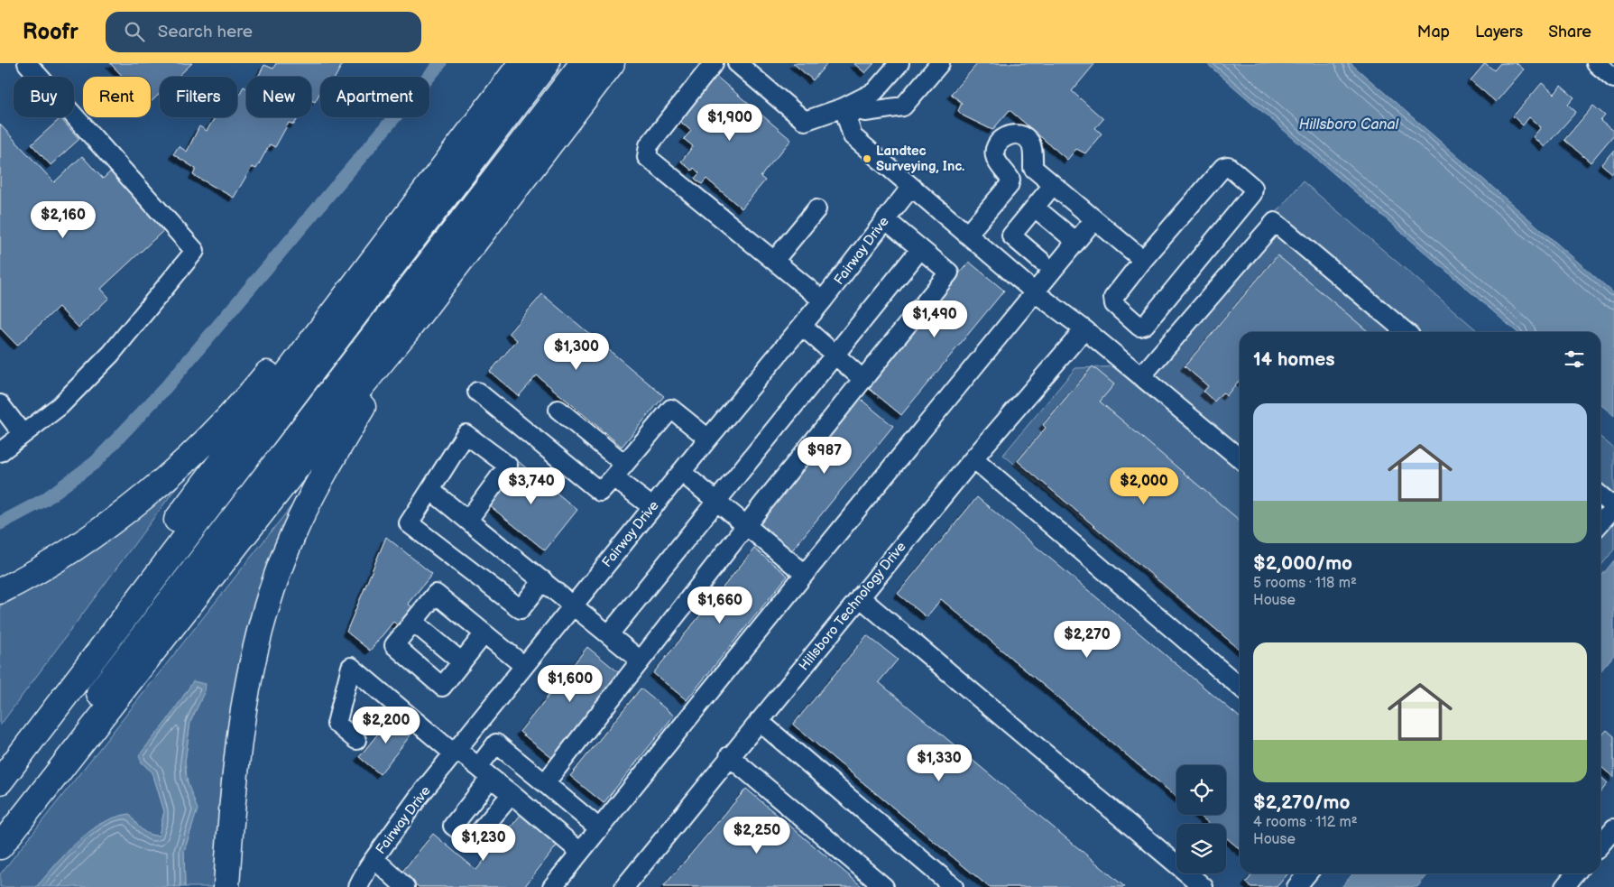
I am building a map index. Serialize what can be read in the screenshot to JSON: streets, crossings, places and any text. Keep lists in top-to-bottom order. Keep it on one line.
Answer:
{"streets":{"street":["Fairway Drive","Hillsboro Technology Drive"]},"water":["Hillsboro Canal"],"places":["Landtec Surveying, Inc."],"page":{"header":"Roofr","search":"Search here","nav":["Map","Layers","Share"],"chip":["Buy","Rent","Filters","New","Apartment"],"price":["$1,900","$2,160","$1,490","$1,300","$987","$3,740","$2,000","$1,660","$2,270","$1,600","$2,200","$1,330","$2,250","$1,230"],"heading":"14 homes","list":[{"name":"$2,000/mo","note":"5 rooms · 118 m² · House"},{"name":"$2,270/mo","note":"4 rooms · 112 m² · House"}]}}
